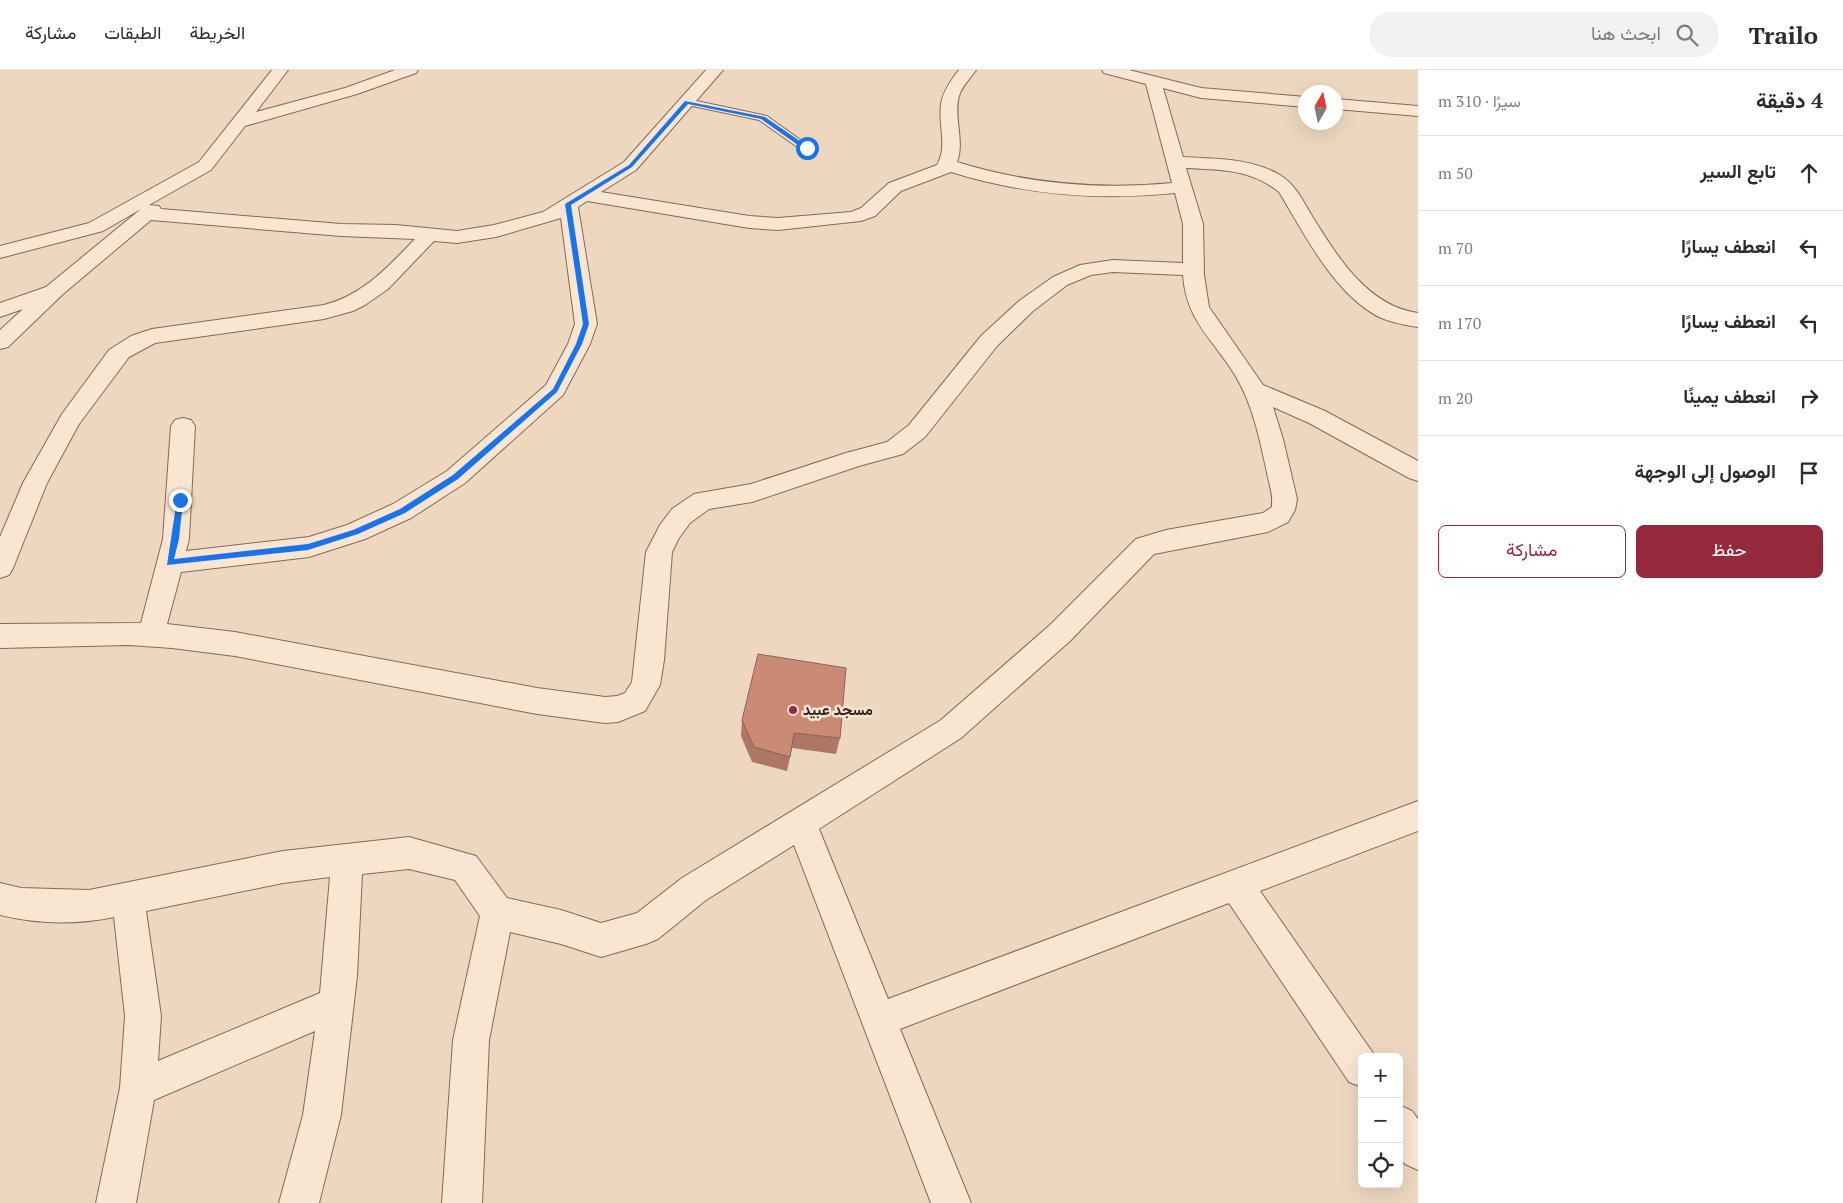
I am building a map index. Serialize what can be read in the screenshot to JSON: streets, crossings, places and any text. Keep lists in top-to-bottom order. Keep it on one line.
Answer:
{"places":["مسجد عبيد"],"north":"top","page":{"header":"Trailo","search":"ابحث هنا","nav":["الخريطة","الطبقات","مشاركة"],"heading":["4 دقيقة","سيرًا · 310 m"],"list":[["تابع السير","50 m"],["انعطف يسارًا","70 m"],["انعطف يسارًا","170 m"],["انعطف يمينًا","20 m"],"الوصول إلى الوجهة"],"buttons":["حفظ","مشاركة"],"map_buttons":["+","−"]}}
